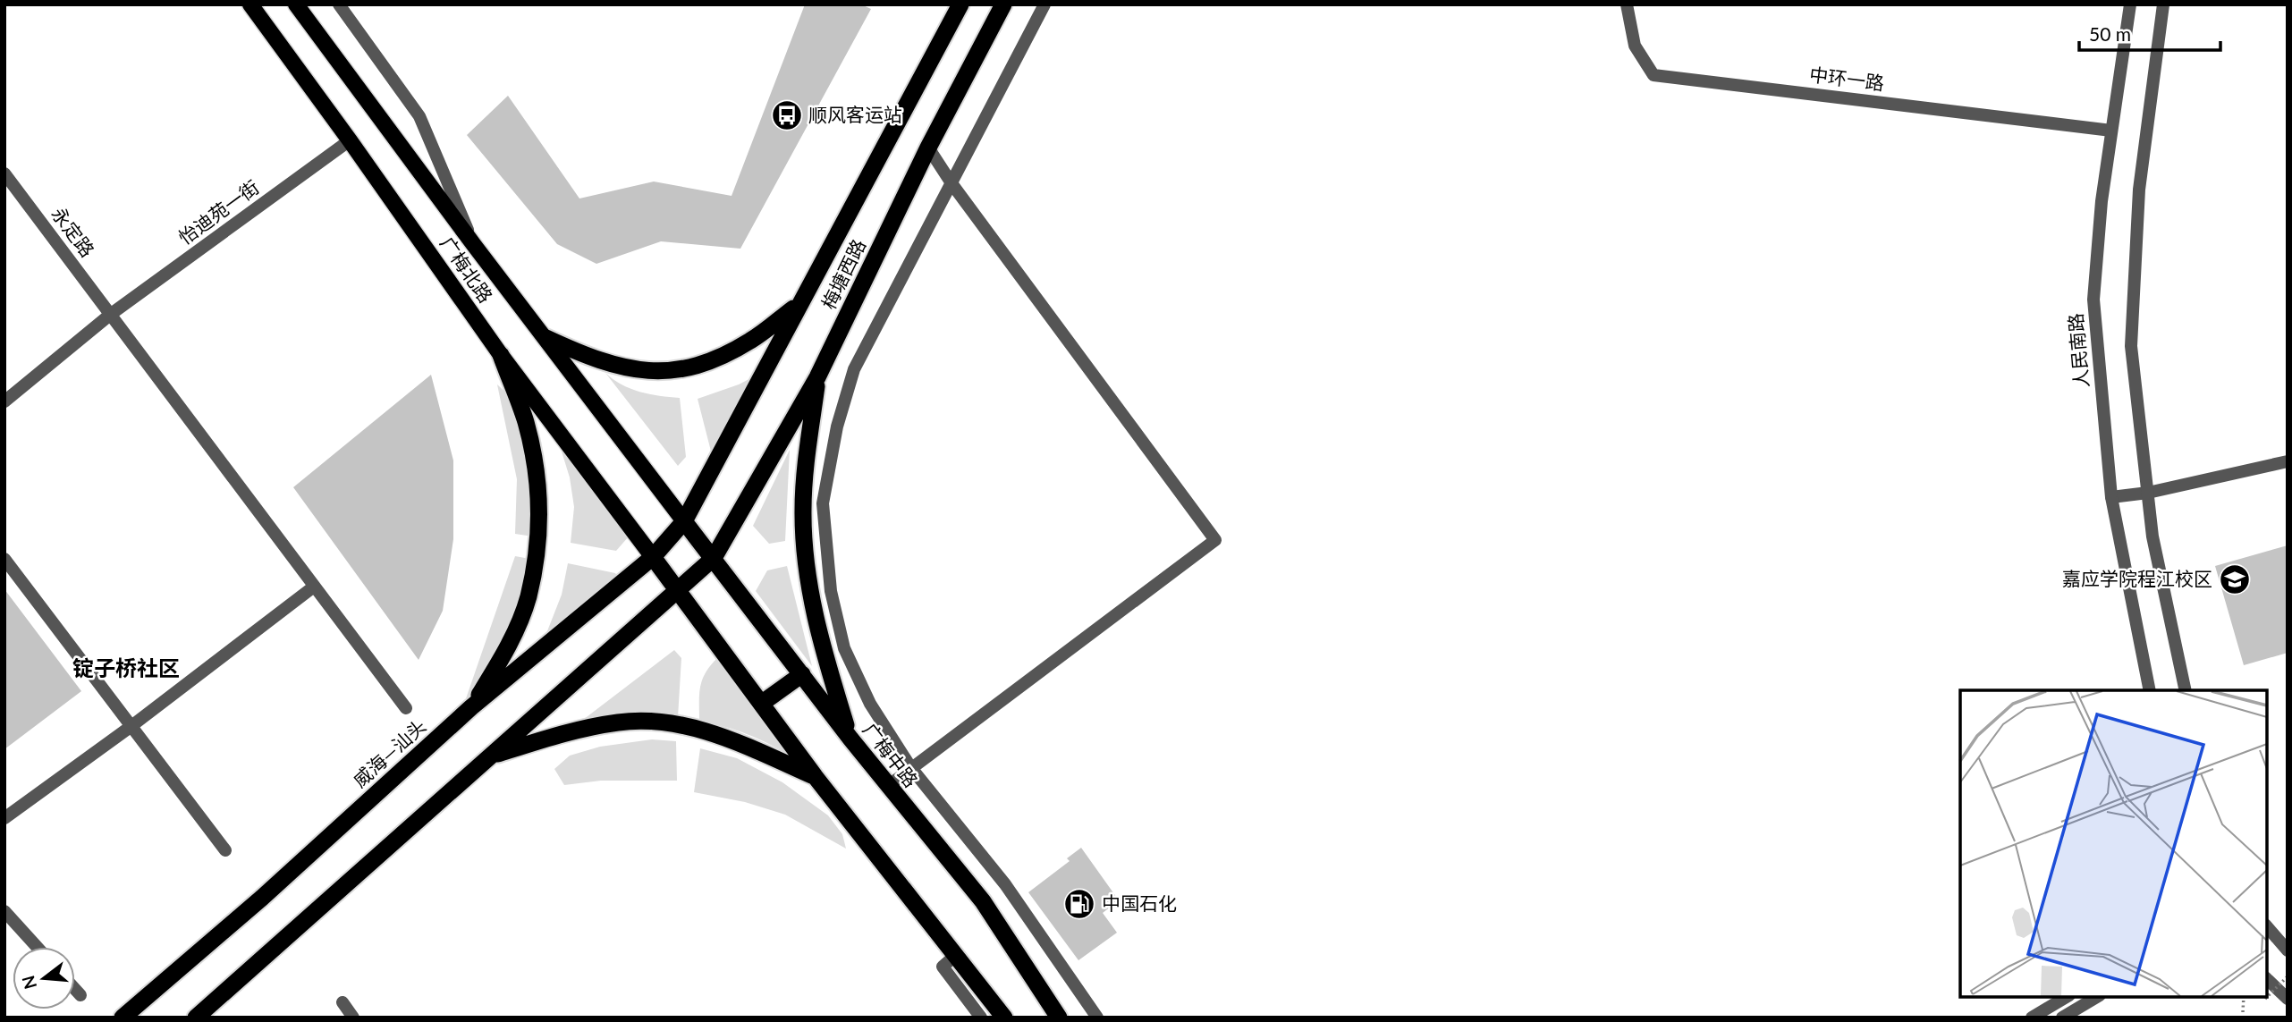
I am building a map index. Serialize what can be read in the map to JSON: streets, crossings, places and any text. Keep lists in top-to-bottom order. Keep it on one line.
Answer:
{"streets":{"highway":["梅塘西路","威海—汕头","广梅中路"],"main road":["广梅北路"],"street":["中环一路","怡迪苑一街","永定路","人民南路"]},"crossings":[["中环一路","人民南路"],["怡迪苑一街","永定路"],["怡迪苑一街","广梅北路"],["广梅北路","梅塘西路"],["广梅北路","威海—汕头"],["广梅北路","广梅中路"],["梅塘西路","威海—汕头"],["梅塘西路","广梅中路"],["威海—汕头","广梅中路"]],"districts":["锭子桥社区"],"places":{"bus stop":["顺风客运站"],"school or university":["嘉应学院程江校区"],"fuel station":["中国石化"]},"scale_bar":"50 m","north":"left"}
